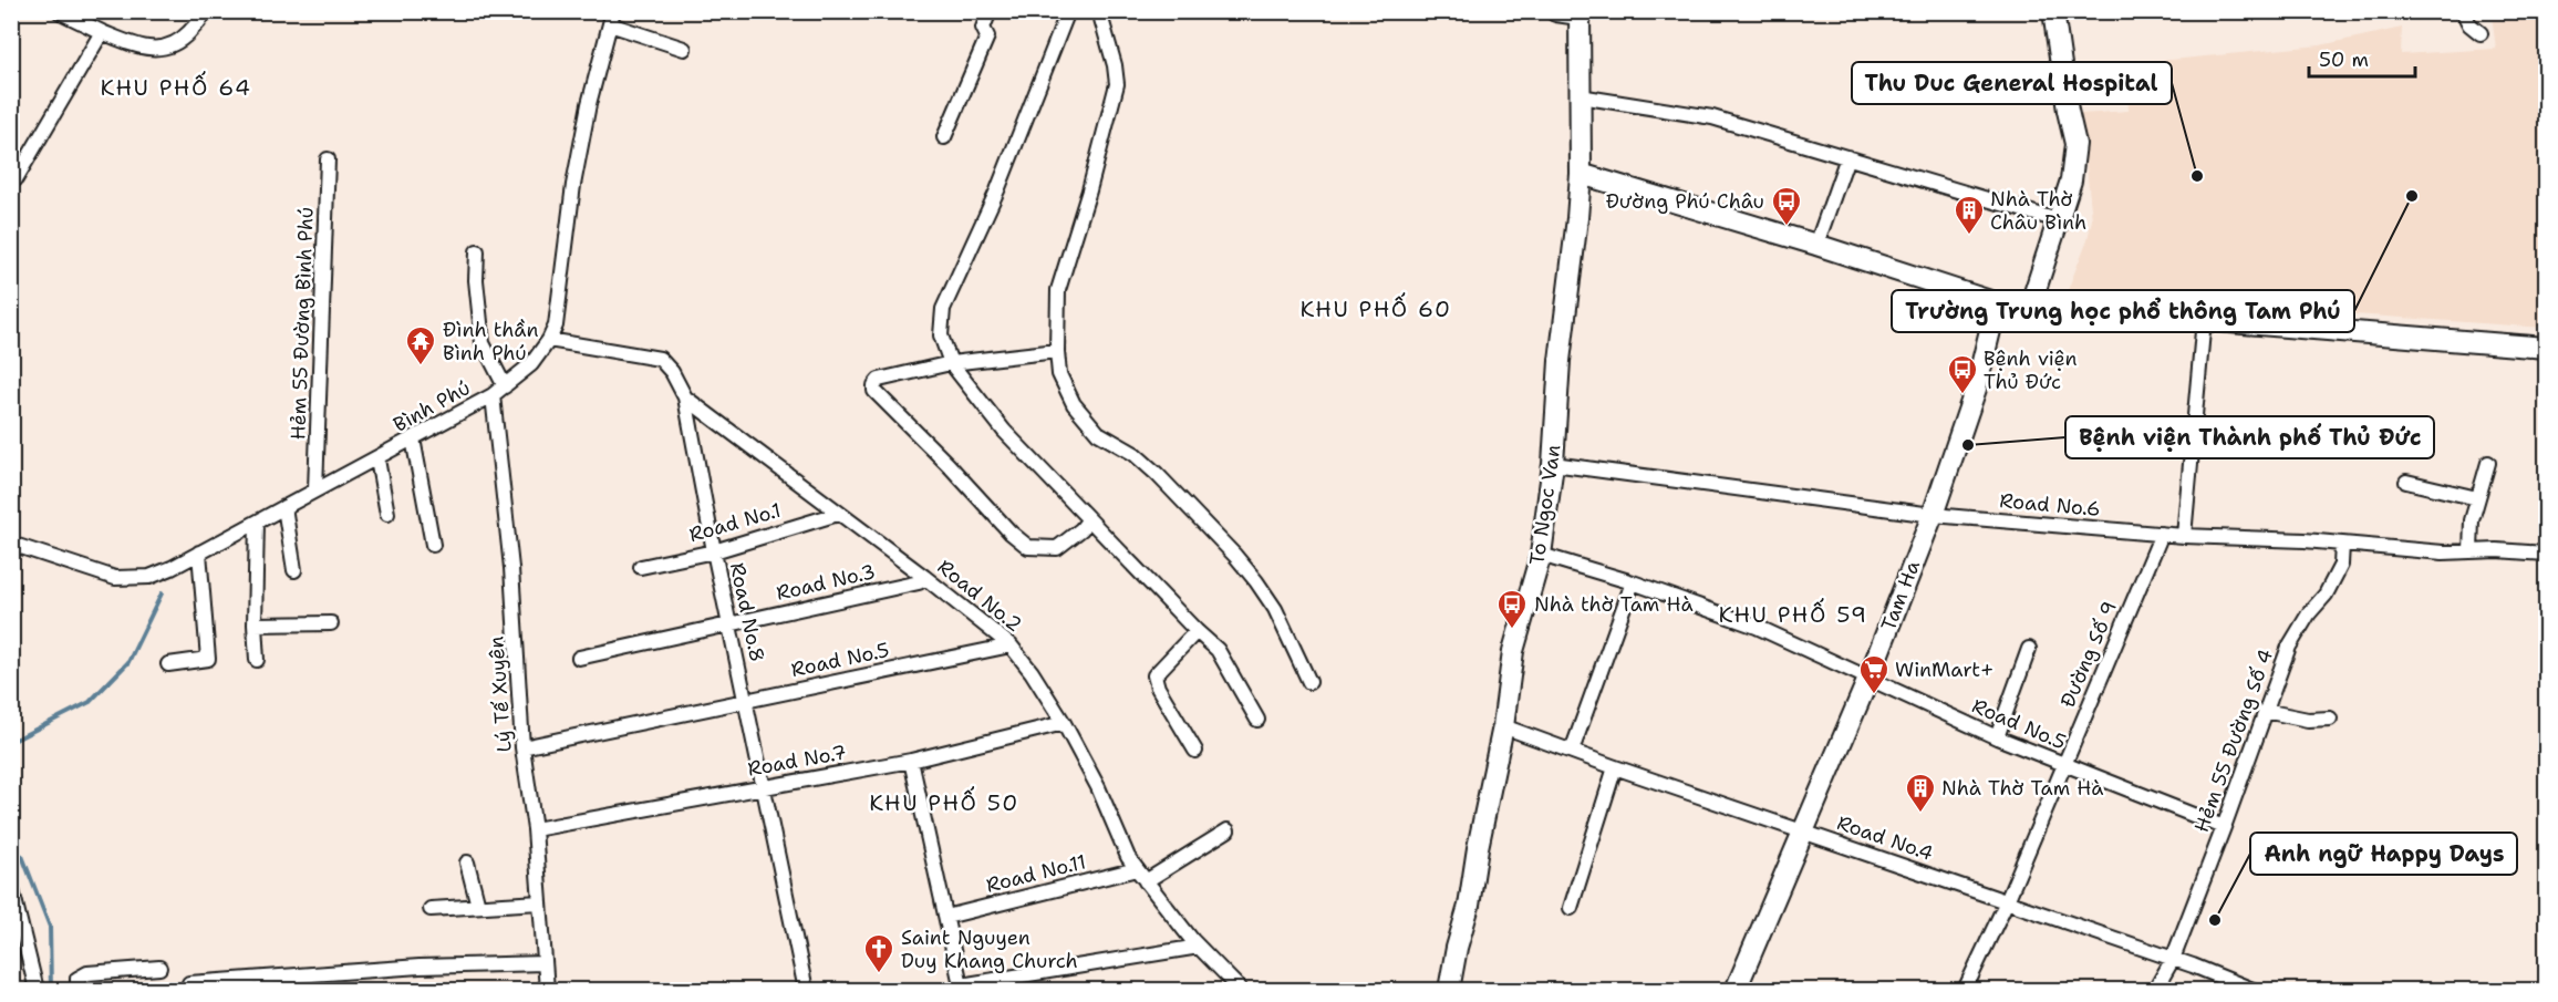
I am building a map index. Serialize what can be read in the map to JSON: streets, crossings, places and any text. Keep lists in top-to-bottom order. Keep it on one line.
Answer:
{"streets":{"street":["Hẻm 55 Đường Bình Phú","Bình Phú","To Ngoc Van","Road No.6","Road No.1","Road No.3","Road No.2","Tam Ha","Road No.8","Đường Số 9","Road No.5","Lý Tế Xuyên","Hẻm 55 Đường Số 4","Road No.7","Road No.4","Road No.11"]},"crossings":[["Hẻm 55 Đường Bình Phú","Bình Phú"],["Bình Phú","Road No.8"],["Bình Phú","Lý Tế Xuyên"],["To Ngoc Van","Road No.6"],["To Ngoc Van","Road No.5"],["To Ngoc Van","Road No.4"],["Road No.6","Tam Ha"],["Road No.6","Đường Số 9"],["Road No.6","Hẻm 55 Đường Số 4"],["Road No.1","Road No.2"],["Road No.1","Road No.8"],["Road No.3","Road No.2"],["Road No.3","Road No.8"],["Road No.2","Road No.8"],["Road No.2","Road No.5"],["Road No.2","Road No.7"],["Road No.2","Road No.11"],["Tam Ha","Road No.5"],["Tam Ha","Road No.4"],["Road No.8","Road No.5"],["Road No.8","Road No.7"],["Đường Số 9","Road No.5"],["Đường Số 9","Road No.4"],["Road No.5","Lý Tế Xuyên"],["Road No.5","Hẻm 55 Đường Số 4"],["Lý Tế Xuyên","Road No.7"],["Hẻm 55 Đường Số 4","Road No.4"]],"districts":["KHU PHỐ 64","KHU PHỐ 60","KHU PHỐ 59","KHU PHỐ 50"],"places":{"other":["Thu Duc General Hospital","Trường Trung học phổ thông Tam Phú","Bệnh viện Thành phố Thủ Đức","Anh ngữ Happy Days"],"bus stop":["Đường Phú Châu","Bệnh viện Thủ Đức","Nhà thờ Tam Hà"],"building":["Nhà Thờ Châu Bình","Nhà Thờ Tam Hà"],"temple":["Đình thần Bình Phú"],"supermarket":["WinMart+"],"church":["Saint Nguyen Duy Khang Church"]},"scale_bar":"50 m"}
